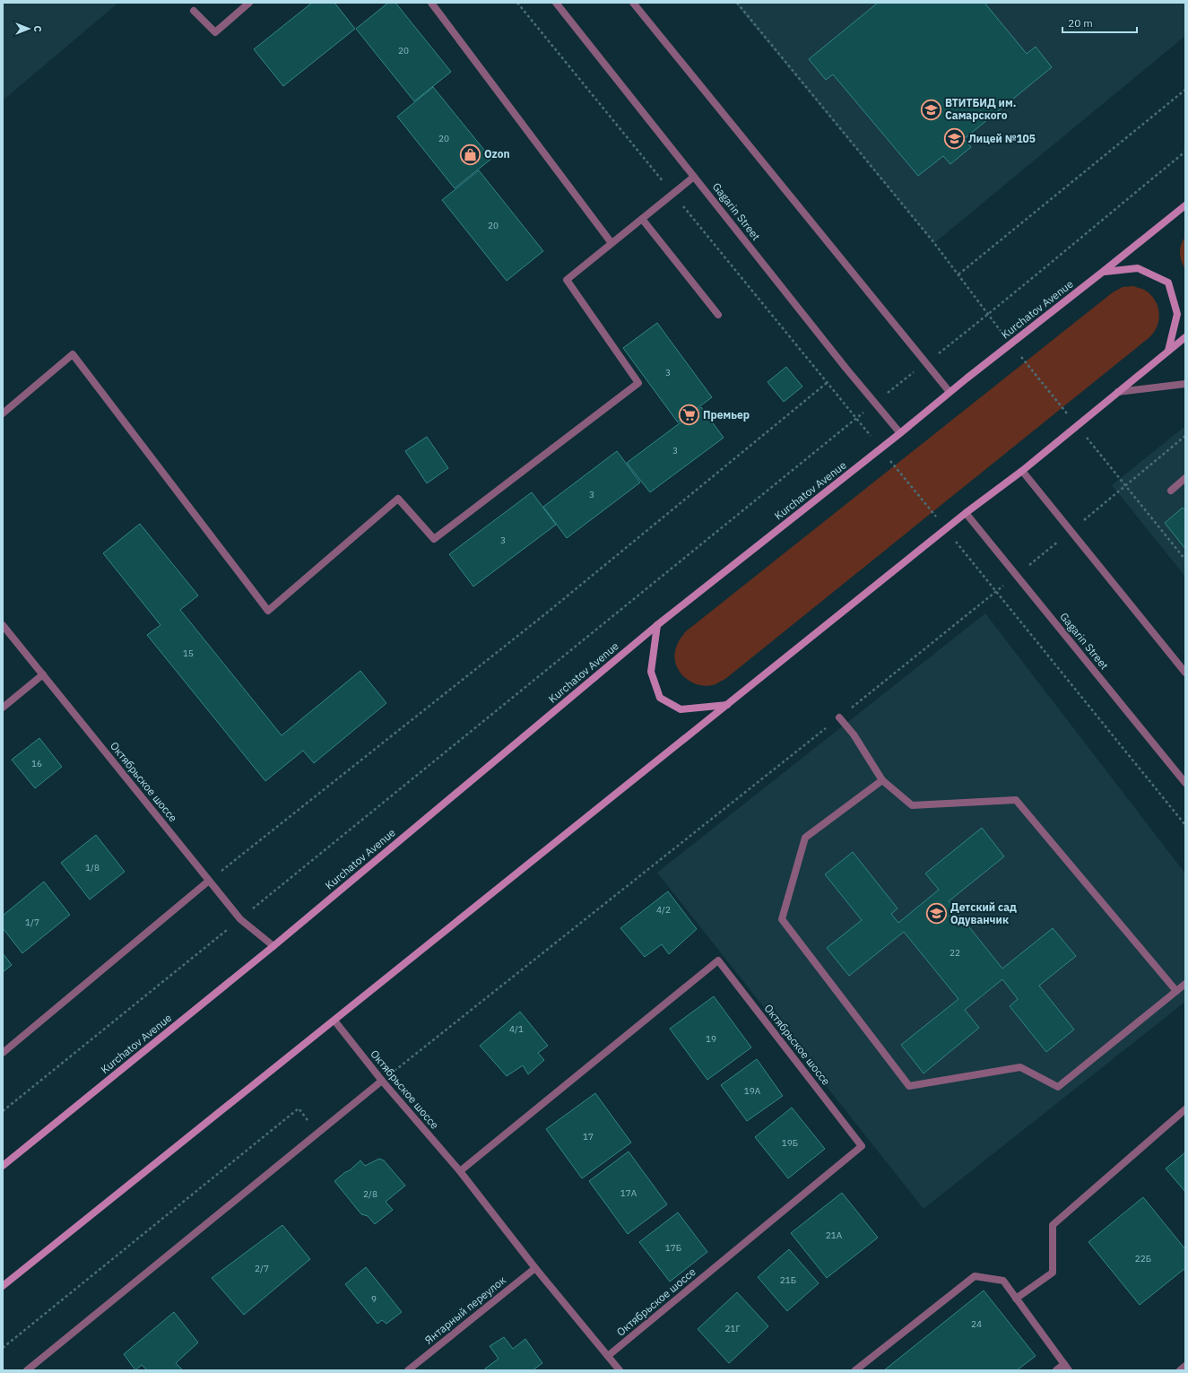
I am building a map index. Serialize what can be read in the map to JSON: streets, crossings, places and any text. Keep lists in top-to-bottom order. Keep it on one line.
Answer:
{"streets":{"main road":["Kurchatov Avenue"],"street":["Gagarin Street","Октябрьское шоссе","Янтарный переулок"]},"crossings":[["Gagarin Street","Kurchatov Avenue"],["Kurchatov Avenue","Октябрьское шоссе"],["Октябрьское шоссе","Янтарный переулок"]],"places":{"school or university":["ВТИТБИД им. Самарского","Лицей №105","Детский сад Одуванчик"],"shop":["Ozon"],"supermarket":["Премьер"]},"house_numbers":["20","20","20","3","3","3","3","15","16","1/8","4/2","1/7","22","4/1","19","19А","17","19Б","17А","2/8","21А","17Б","22Б","2/7","21Б","9","24","21Г"],"scale_bar":"20 m","north":"right"}
